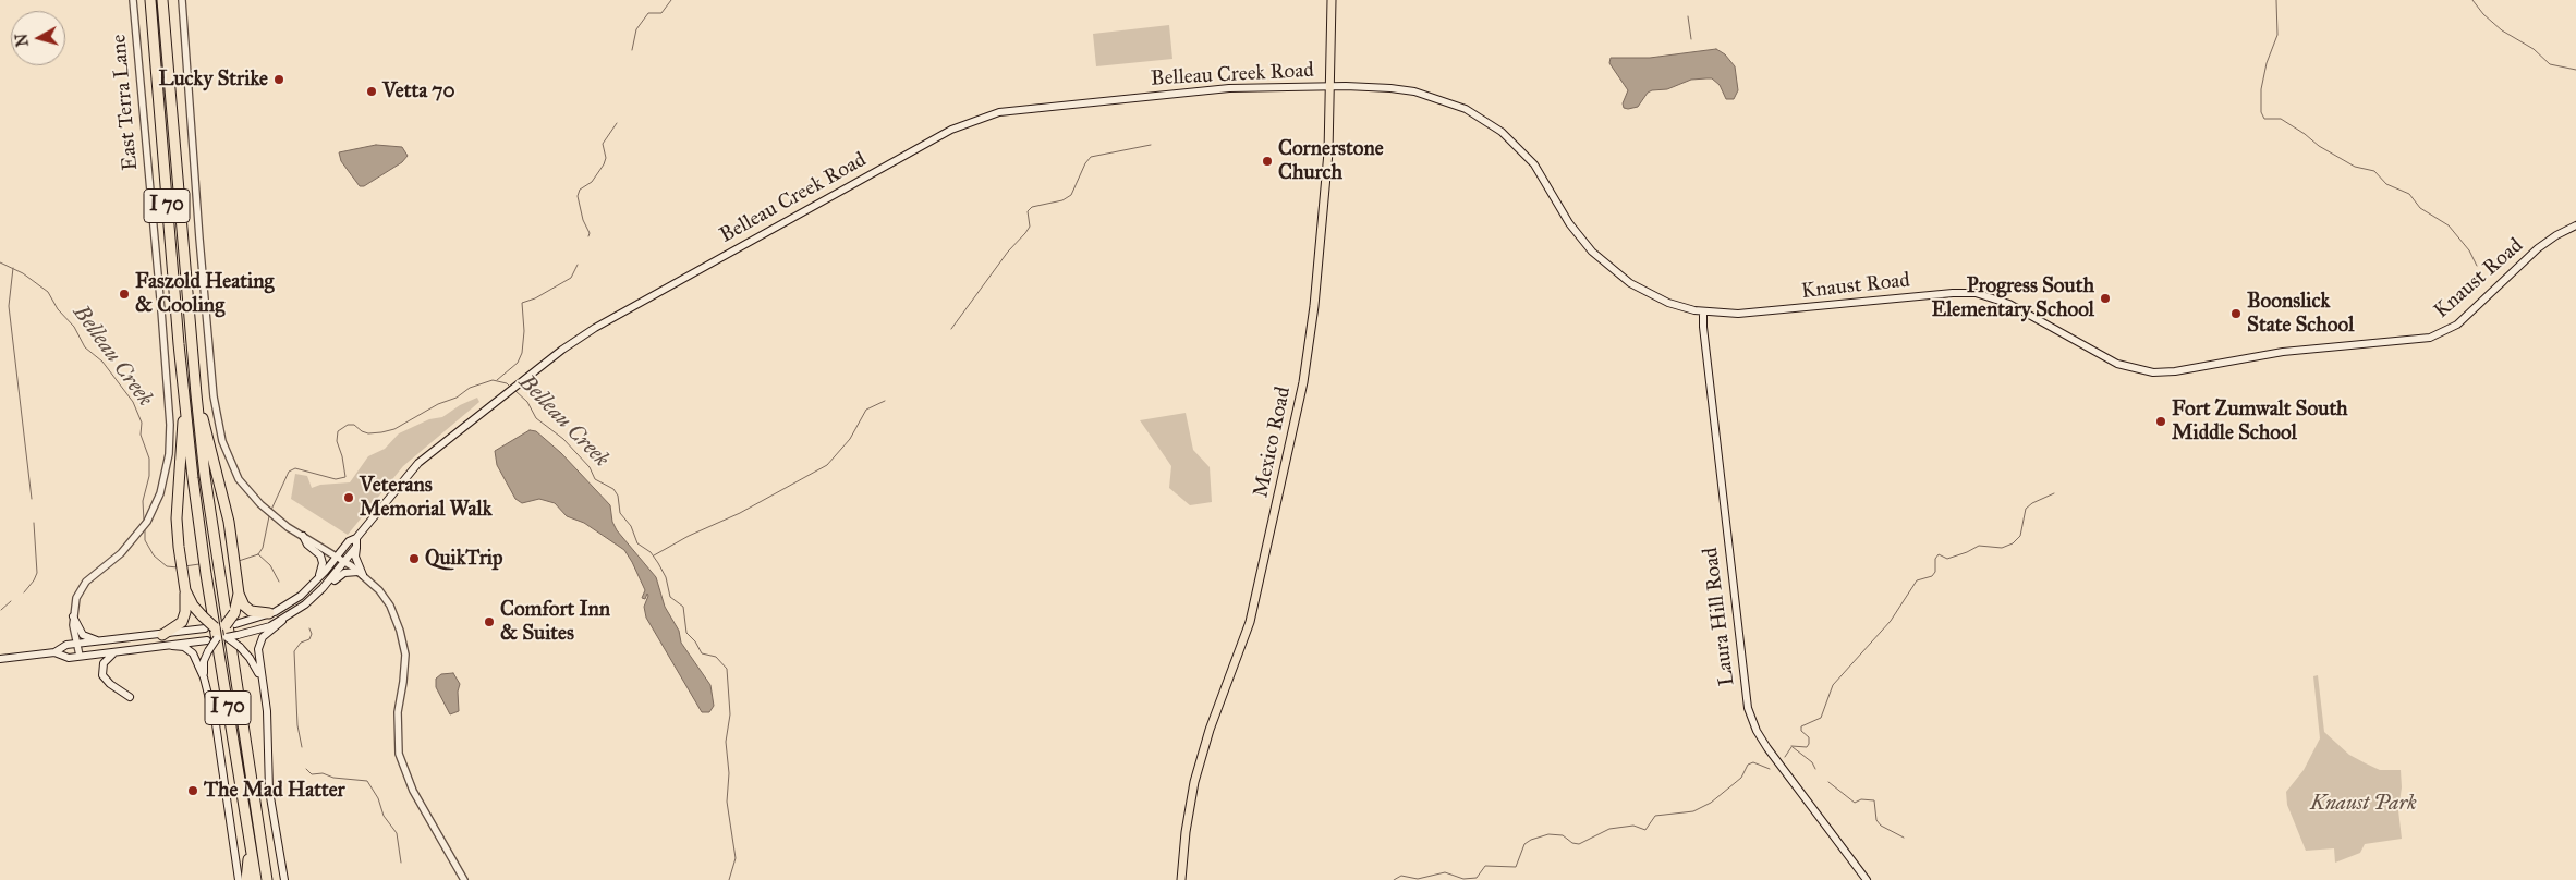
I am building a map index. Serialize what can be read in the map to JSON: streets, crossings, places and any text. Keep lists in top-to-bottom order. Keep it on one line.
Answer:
{"streets":{"highway":["I 70"],"main road":["Belleau Creek Road","Knaust Road","Mexico Road","Laura Hill Road"],"street":["East Terra Lane"]},"crossings":[["Belleau Creek Road","Knaust Road"],["Belleau Creek Road","Mexico Road"],["Knaust Road","Mexico Road"],["Knaust Road","Laura Hill Road"]],"water":["Belleau Creek"],"parks":["Knaust Park"],"places":["Lucky Strike","Vetta 70","Cornerstone Church","Faszold Heating & Cooling","Progress South Elementary School","Boonslick State School","Fort Zumwalt South Middle School","Veterans Memorial Walk","QuikTrip","Comfort Inn & Suites","The Mad Hatter"],"north":"left"}
